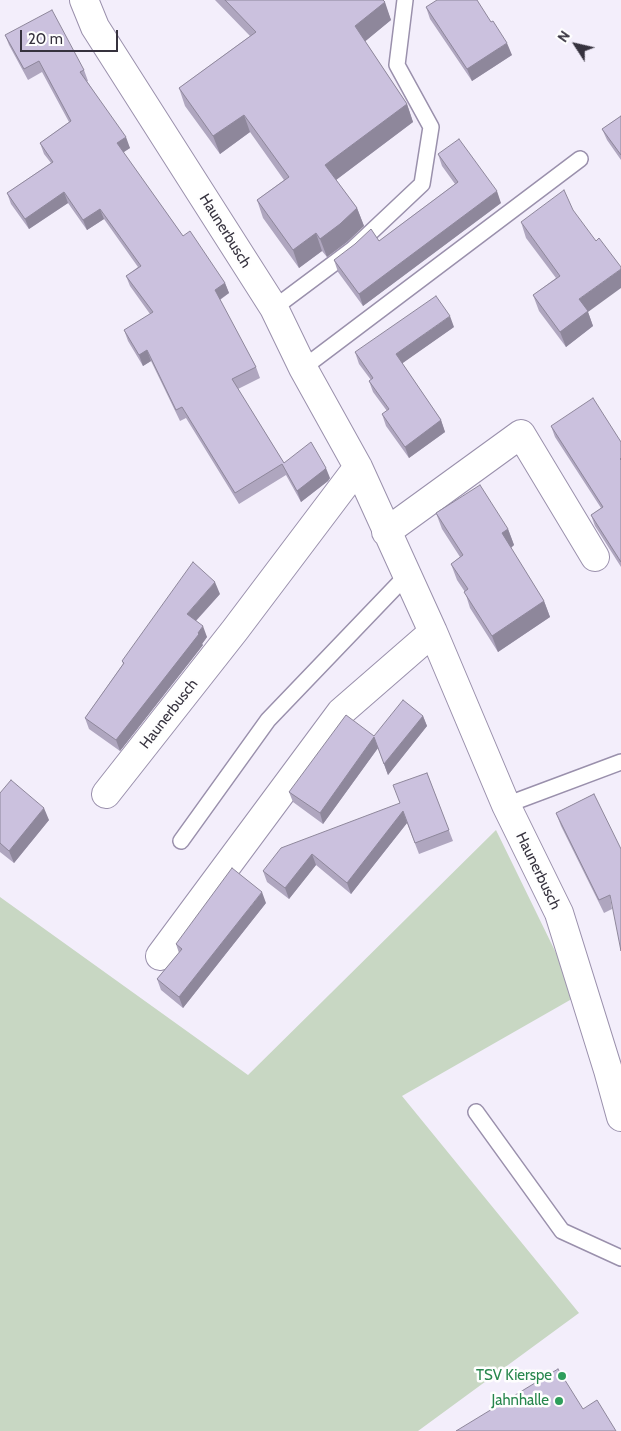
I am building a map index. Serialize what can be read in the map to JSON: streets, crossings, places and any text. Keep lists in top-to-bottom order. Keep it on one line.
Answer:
{"streets":{"street":["Haunerbusch"]},"places":["TSV Kierspe","Jahnhalle"],"scale_bar":"20 m","north":"top left"}
